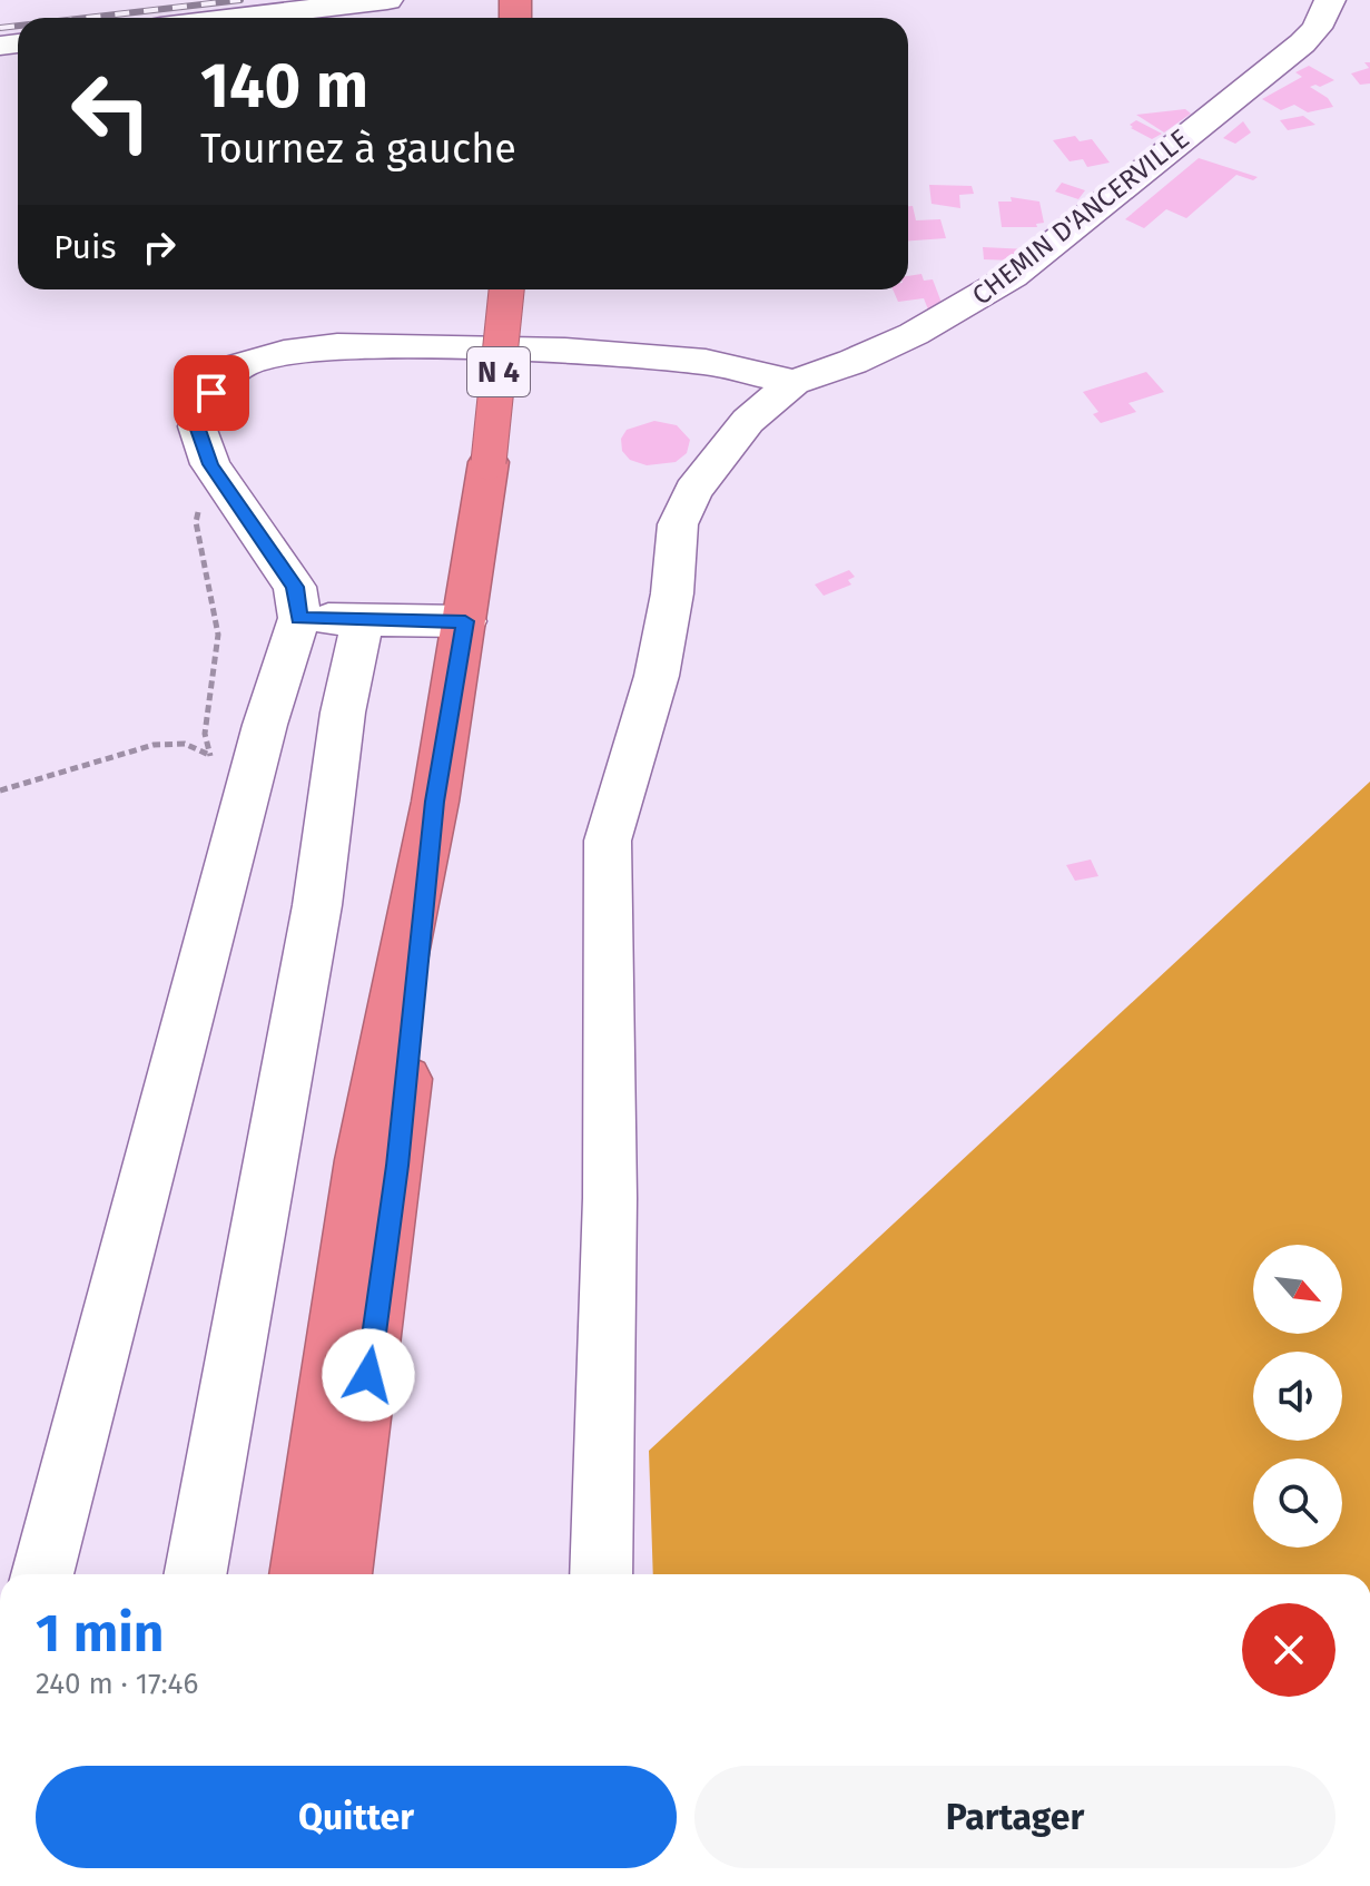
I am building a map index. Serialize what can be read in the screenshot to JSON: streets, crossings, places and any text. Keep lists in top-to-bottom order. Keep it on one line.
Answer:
{"streets":{"highway":["N 4"],"street":["CHEMIN D'ANCERVILLE"]},"north":"bottom right","page":{"turn":["140 m","Tournez à gauche"],"then":"Puis","heading":["1 min","240 m · 17:46"],"buttons":["Quitter","Partager"]}}
